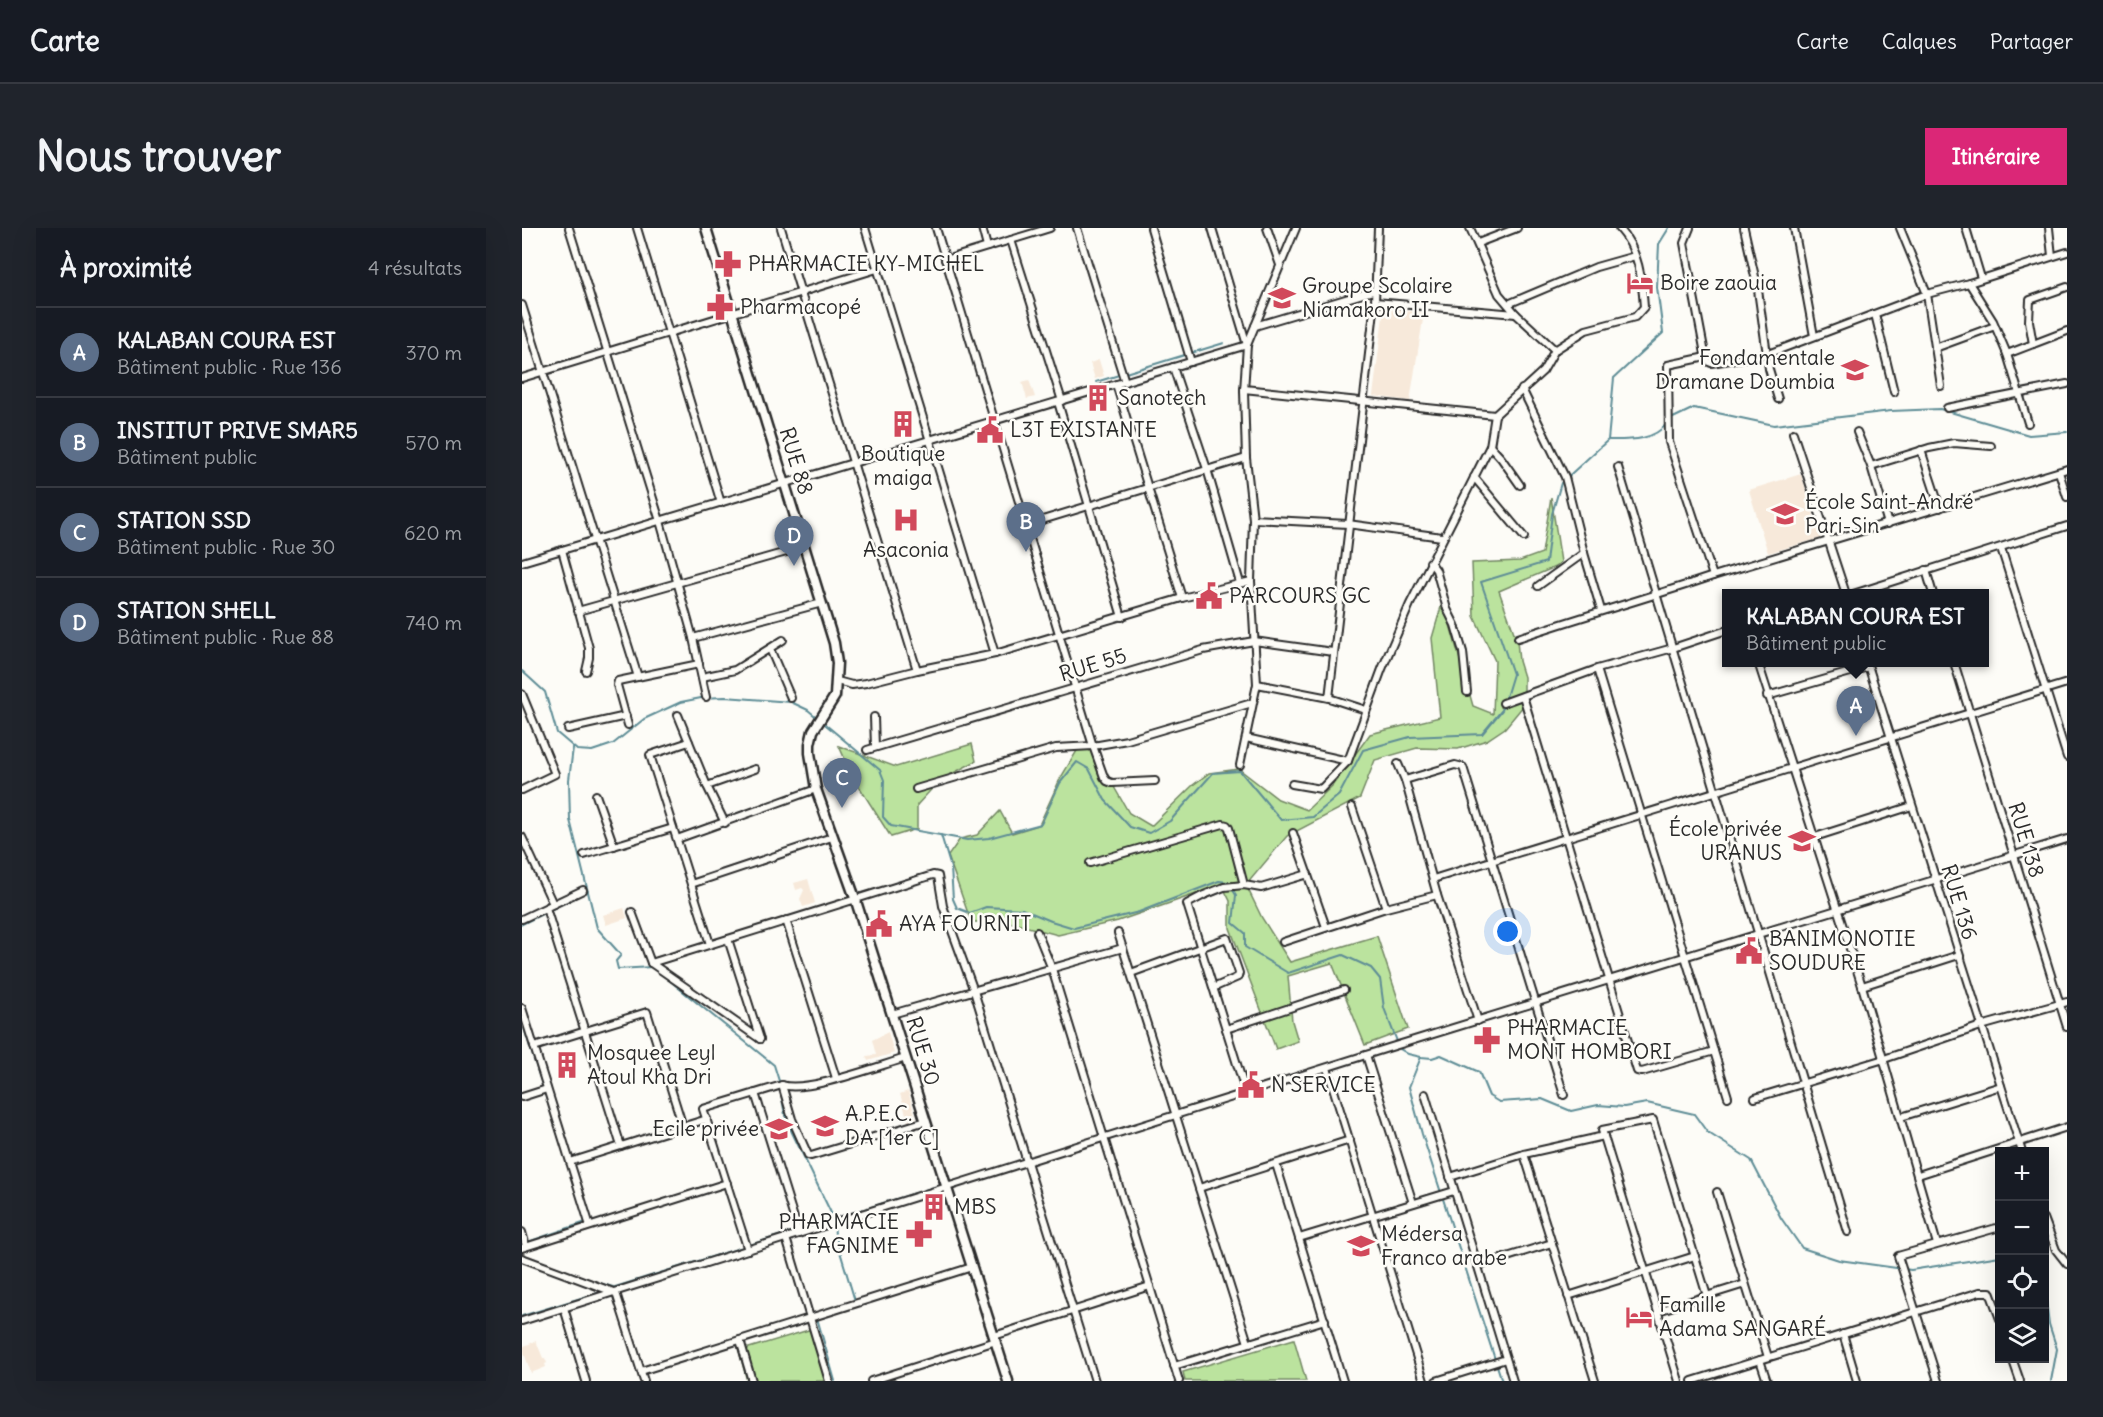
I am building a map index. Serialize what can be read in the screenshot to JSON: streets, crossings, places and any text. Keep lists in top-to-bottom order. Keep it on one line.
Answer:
{"streets":{"main road":["RUE 88","RUE 30"],"street":["RUE 55","RUE 138","RUE 136"]},"crossings":[["RUE 88","RUE 30"]],"places":{"pharmacy":["PHARMACIE KY-MICHEL","Pharmacopé","PHARMACIE MONT HOMBORI","PHARMACIE FAGNIME"],"hotel":["Boire zaouia","Famille Adama SANGARÉ"],"school or university":["Groupe Scolaire Niamakoro II","Fondamentale Dramane Doumbia","École Saint-André Pari-Sin","École privée URANUS","A.P.E.C. DA [1er C]","Ecile privée","Médersa Franco arabe"],"building":["Sanotech","Boutique maiga","Mosquee Leyl Atoul Kha Dri","MBS"],"public building":["L3T EXISTANTE","PARCOURS GC","AYA FOURNIT","BANIMONOTIE SOUDURE","N SERVICE"],"hospital":["Asaconia"]},"page":{"header":"Carte","nav":["Carte","Calques","Partager"],"buttons":"Itinéraire","title":"Nous trouver","heading":["À proximité","4 résultats"],"list":[{"mark":"A","name":"KALABAN COURA EST","note":"Bâtiment public · Rue 136","value":"370 m"},{"mark":"B","name":"INSTITUT PRIVE SMAR5","note":"Bâtiment public","value":"570 m"},{"mark":"C","name":"STATION SSD","note":"Bâtiment public · Rue 30","value":"620 m"},{"mark":"D","name":"STATION SHELL","note":"Bâtiment public · Rue 88","value":"740 m"}],"pins":["B","D","A","C"],"popup":["KALABAN COURA EST","Bâtiment public"],"map_buttons":["+","−"]}}
